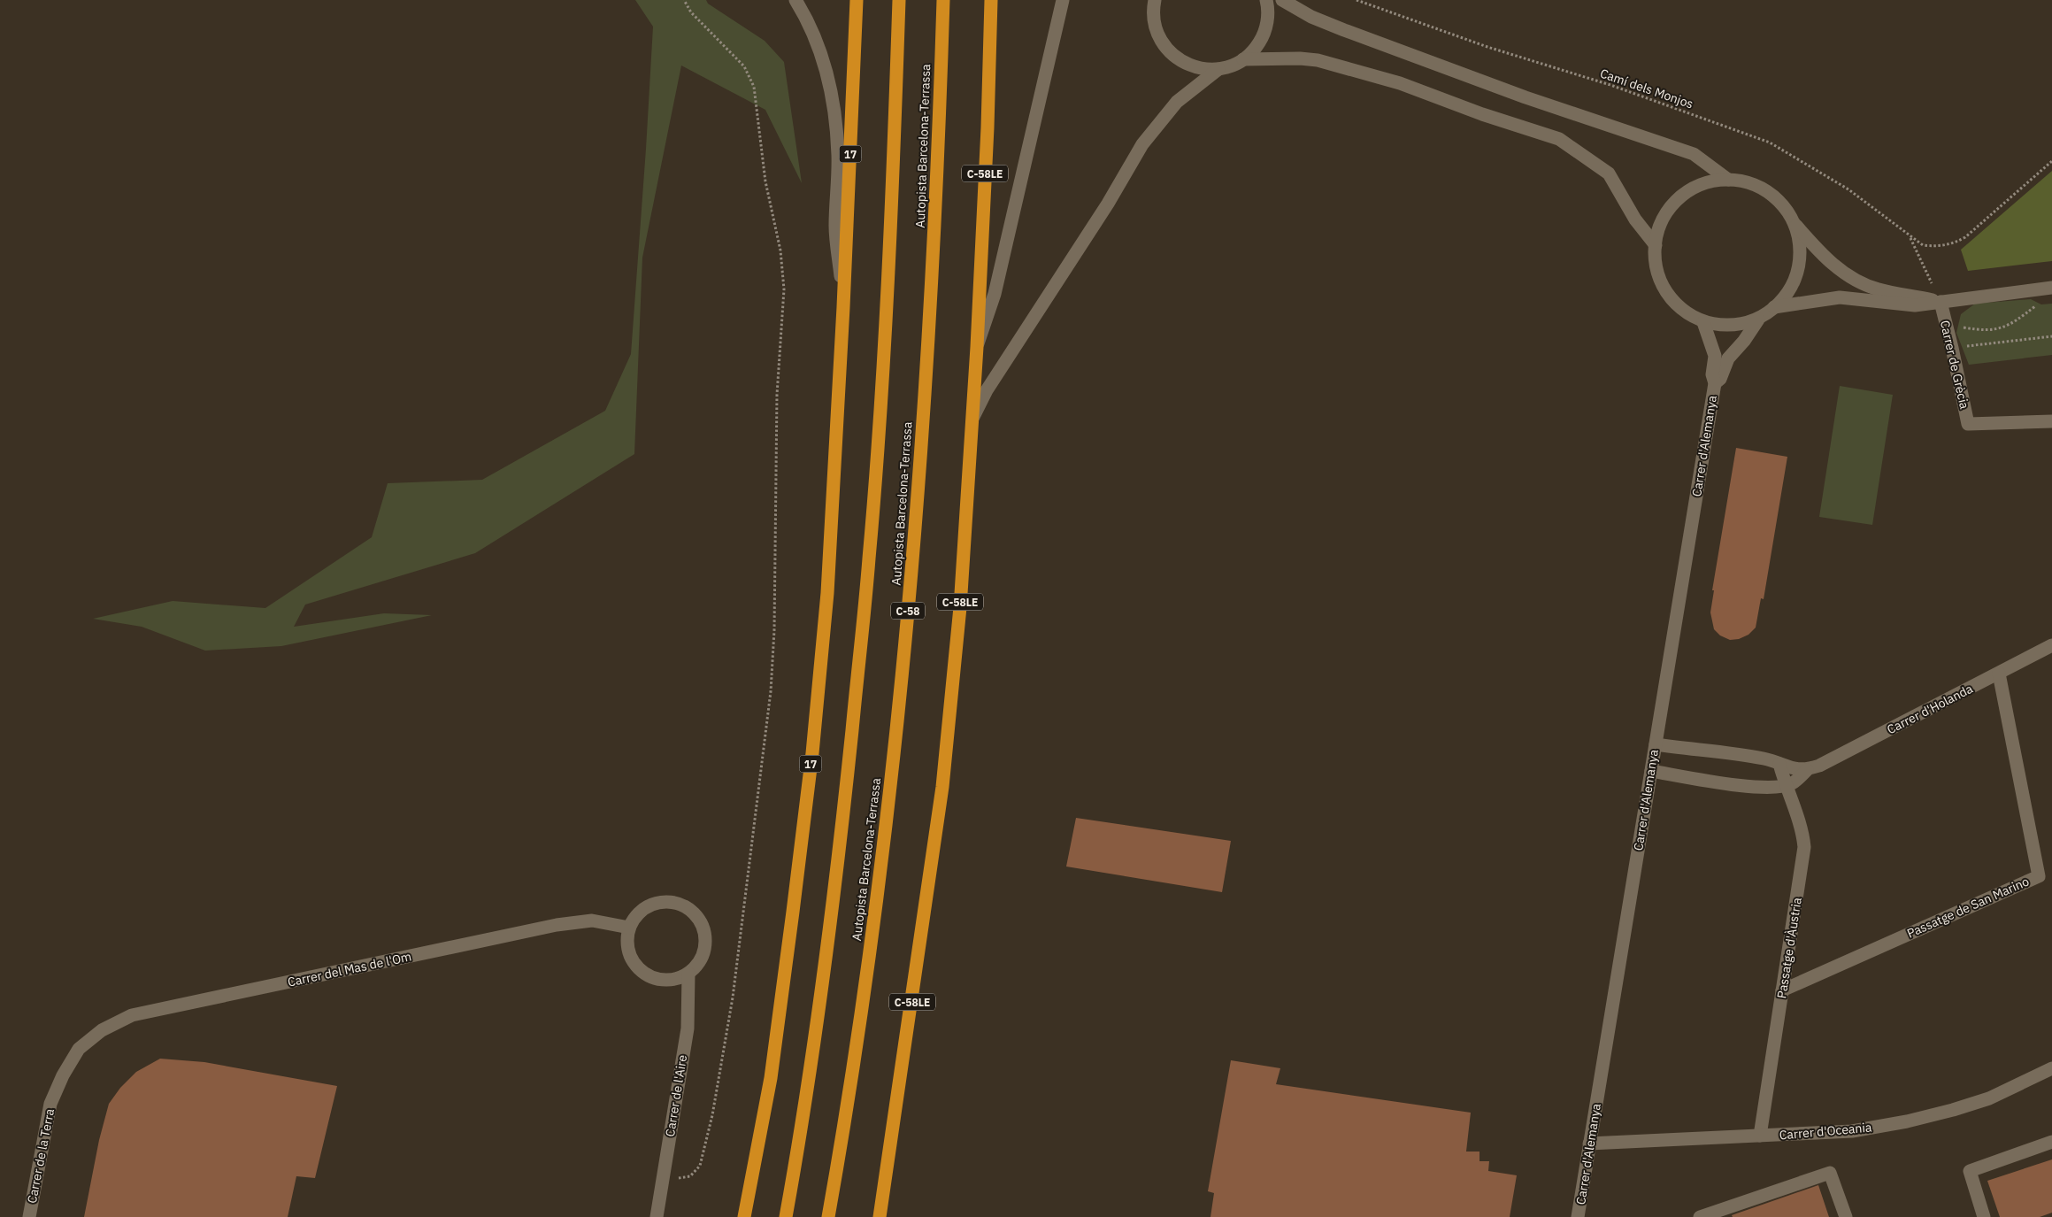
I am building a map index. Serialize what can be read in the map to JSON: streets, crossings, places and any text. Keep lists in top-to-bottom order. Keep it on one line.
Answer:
{"streets":{"highway":["Autopista Barcelona-Terrassa","17","C-58LE","C-58"],"street":["Carrer de Grècia","Carrer d'Alemanya","Carrer d'Holanda","Passatge de San Marino","Passatge d'Àustria","Carrer del Mas de l'Om","Carrer de l'Aire","Carrer d'Oceania","Carrer de la Terra"],"path":["Camí dels Monjos"]},"crossings":[["Carrer d'Alemanya","Carrer d'Holanda"],["Carrer d'Alemanya","Carrer d'Oceania"],["Carrer d'Holanda","Passatge de San Marino"],["Carrer d'Holanda","Passatge d'Àustria"],["Passatge de San Marino","Passatge d'Àustria"],["Passatge d'Àustria","Carrer d'Oceania"],["Carrer del Mas de l'Om","Carrer de l'Aire"],["Carrer del Mas de l'Om","Carrer de la Terra"]]}
